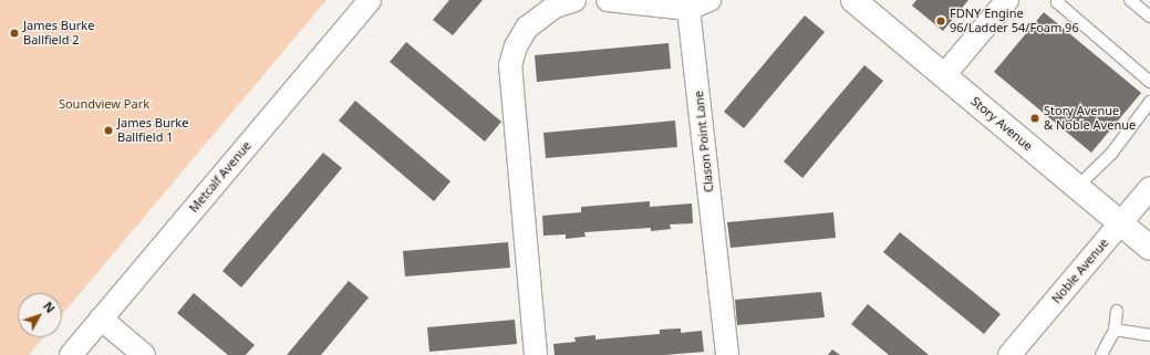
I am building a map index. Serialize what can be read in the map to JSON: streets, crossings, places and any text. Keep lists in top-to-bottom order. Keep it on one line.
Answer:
{"streets":{"street":["Story Avenue","Clason Point Lane","Metcalf Avenue","Noble Avenue"]},"crossings":[["Story Avenue","Noble Avenue"]],"parks":["Soundview Park"],"places":["FDNY Engine 96/Ladder 54/Foam 96","James Burke Ballfield 2","Story Avenue & Noble Avenue","James Burke Ballfield 1"],"north":"top right"}
